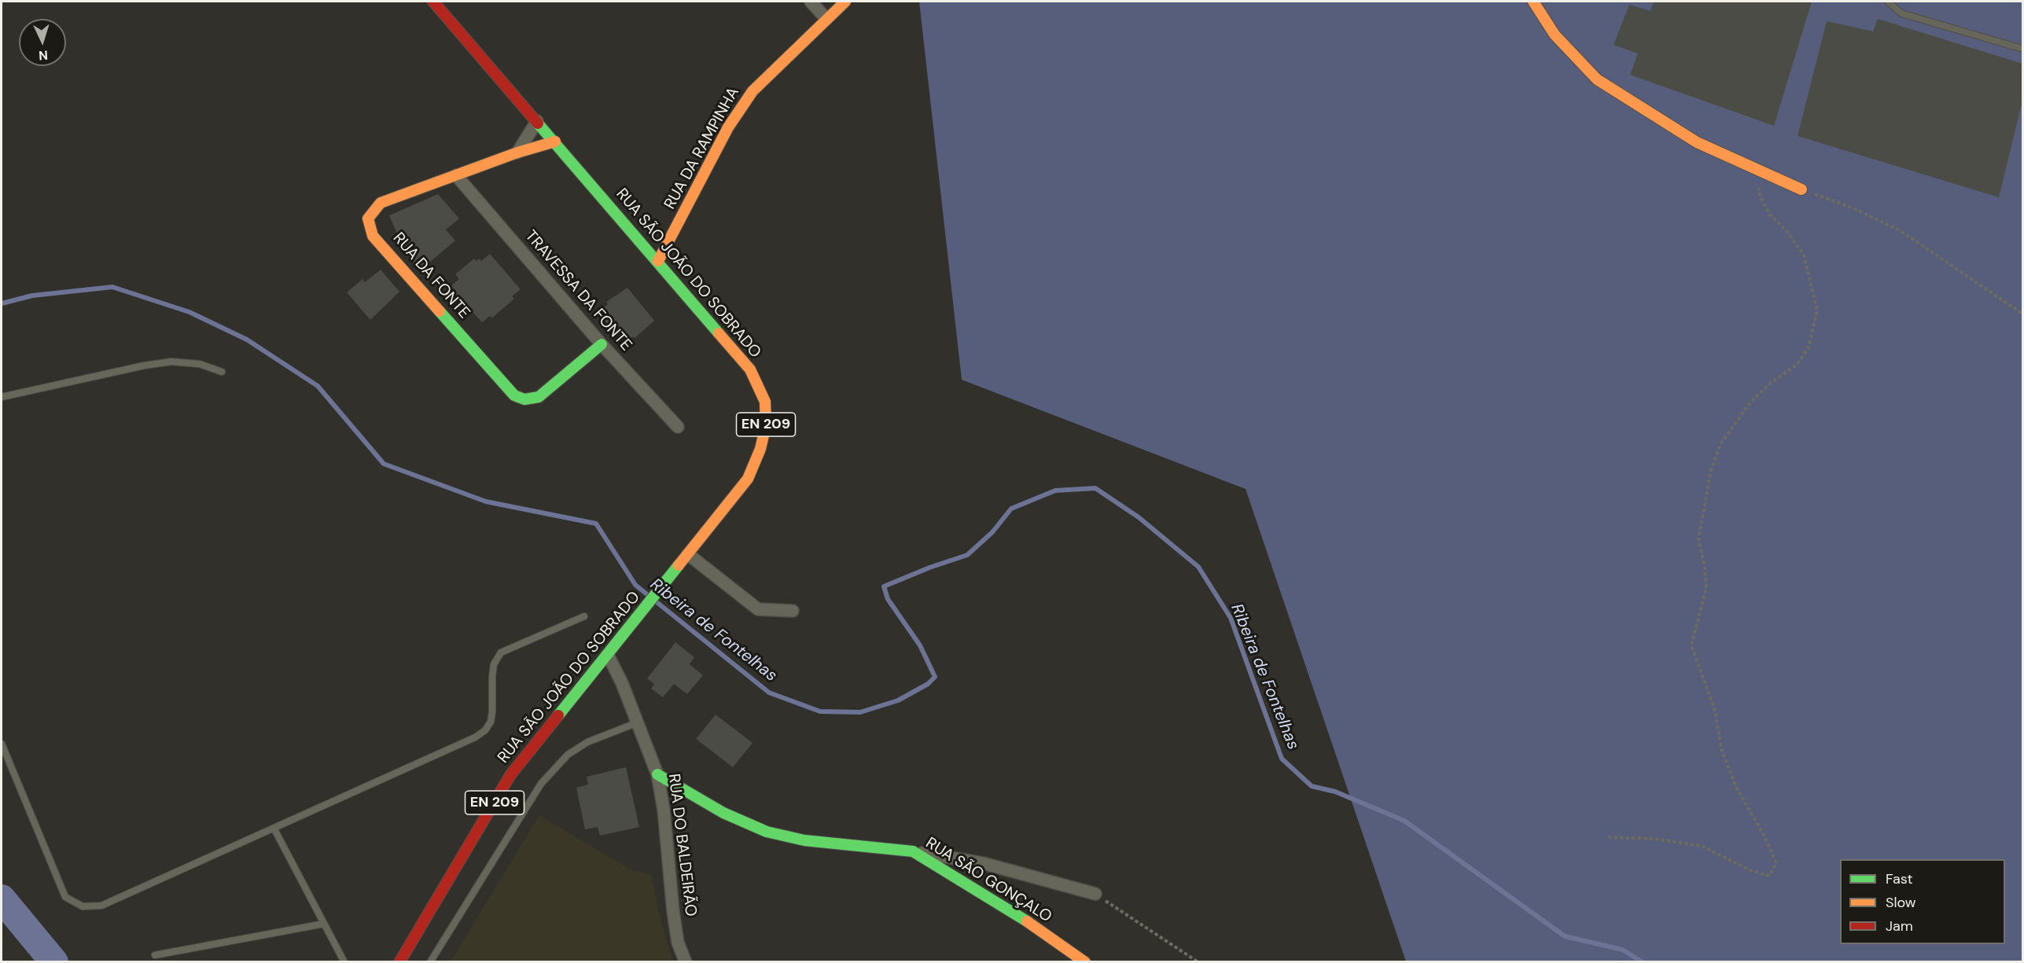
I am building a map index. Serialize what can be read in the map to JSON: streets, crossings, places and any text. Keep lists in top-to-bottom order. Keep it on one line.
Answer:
{"streets":{"street":["RUA DA RAMPINHA","RUA SÃO JOÃO DO SOBRADO","RUA DA FONTE","TRAVESSA DA FONTE","EN 209","RUA DO BALDEIRÃO","RUA SÃO GONÇALO"]},"crossings":[["RUA DA RAMPINHA","RUA SÃO JOÃO DO SOBRADO"],["RUA SÃO JOÃO DO SOBRADO","RUA DA FONTE"],["RUA SÃO JOÃO DO SOBRADO","RUA DO BALDEIRÃO"],["RUA DA FONTE","TRAVESSA DA FONTE"],["RUA DO BALDEIRÃO","RUA SÃO GONÇALO"]],"water":["Ribeira de Fontelhas"],"legend":["Fast","Slow","Jam"],"north":"bottom"}
